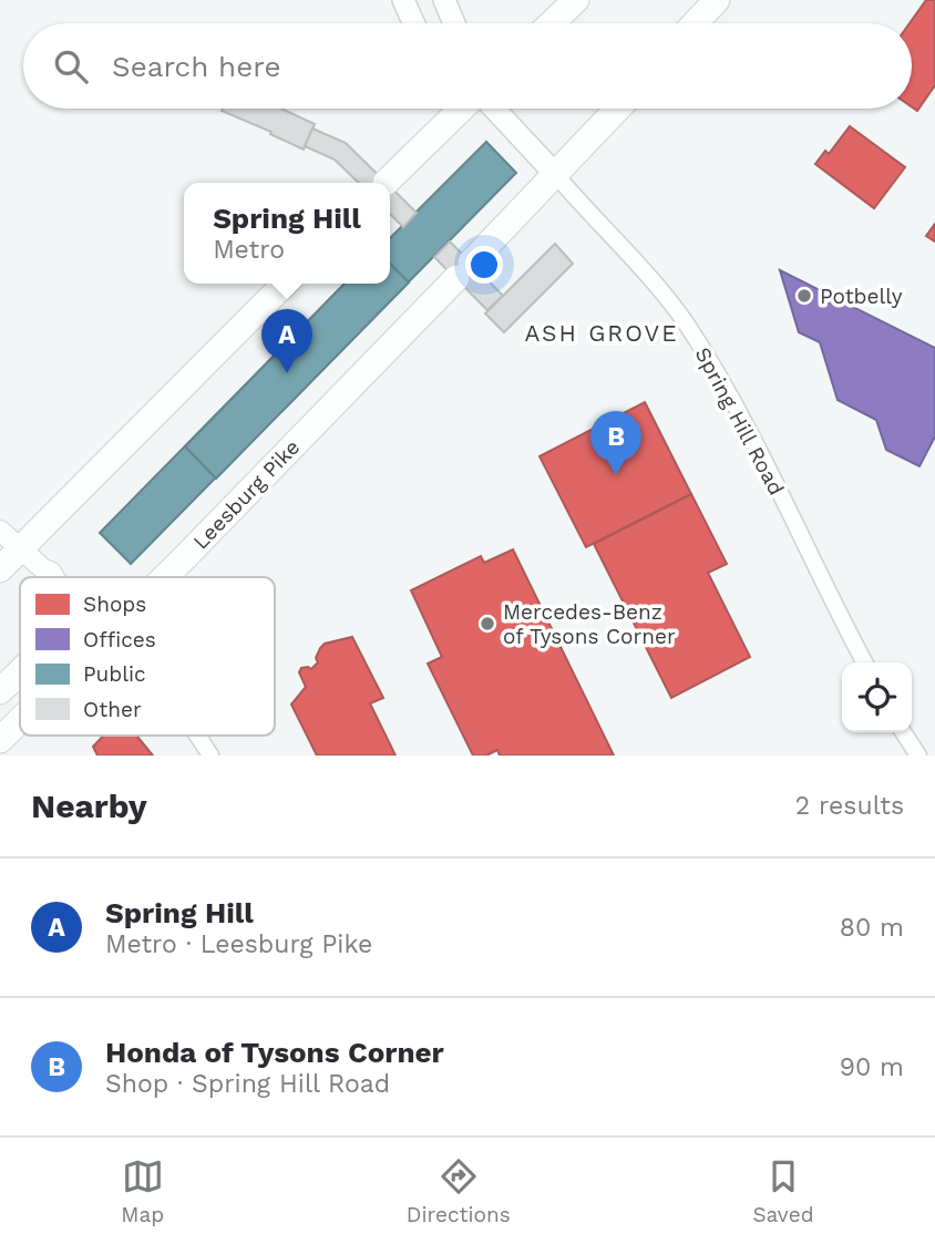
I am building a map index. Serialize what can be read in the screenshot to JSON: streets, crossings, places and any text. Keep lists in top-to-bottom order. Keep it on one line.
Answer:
{"streets":{"highway":["Leesburg Pike"],"main road":["Spring Hill Road"]},"crossings":[["Spring Hill Road","Leesburg Pike"]],"districts":["ASH GROVE"],"places":["Potbelly","Mercedes-Benz of Tysons Corner"],"legend":["Shops","Offices","Public","Other"],"page":{"search":"Search here","popup":["Spring Hill","Metro"],"pins":["A","B"],"heading":["Nearby","2 results"],"list":[{"mark":"A","name":"Spring Hill","note":"Metro · Leesburg Pike","value":"80 m"},{"mark":"B","name":"Honda of Tysons Corner","note":"Shop · Spring Hill Road","value":"90 m"}],"nav":["Map","Directions","Saved"]}}
